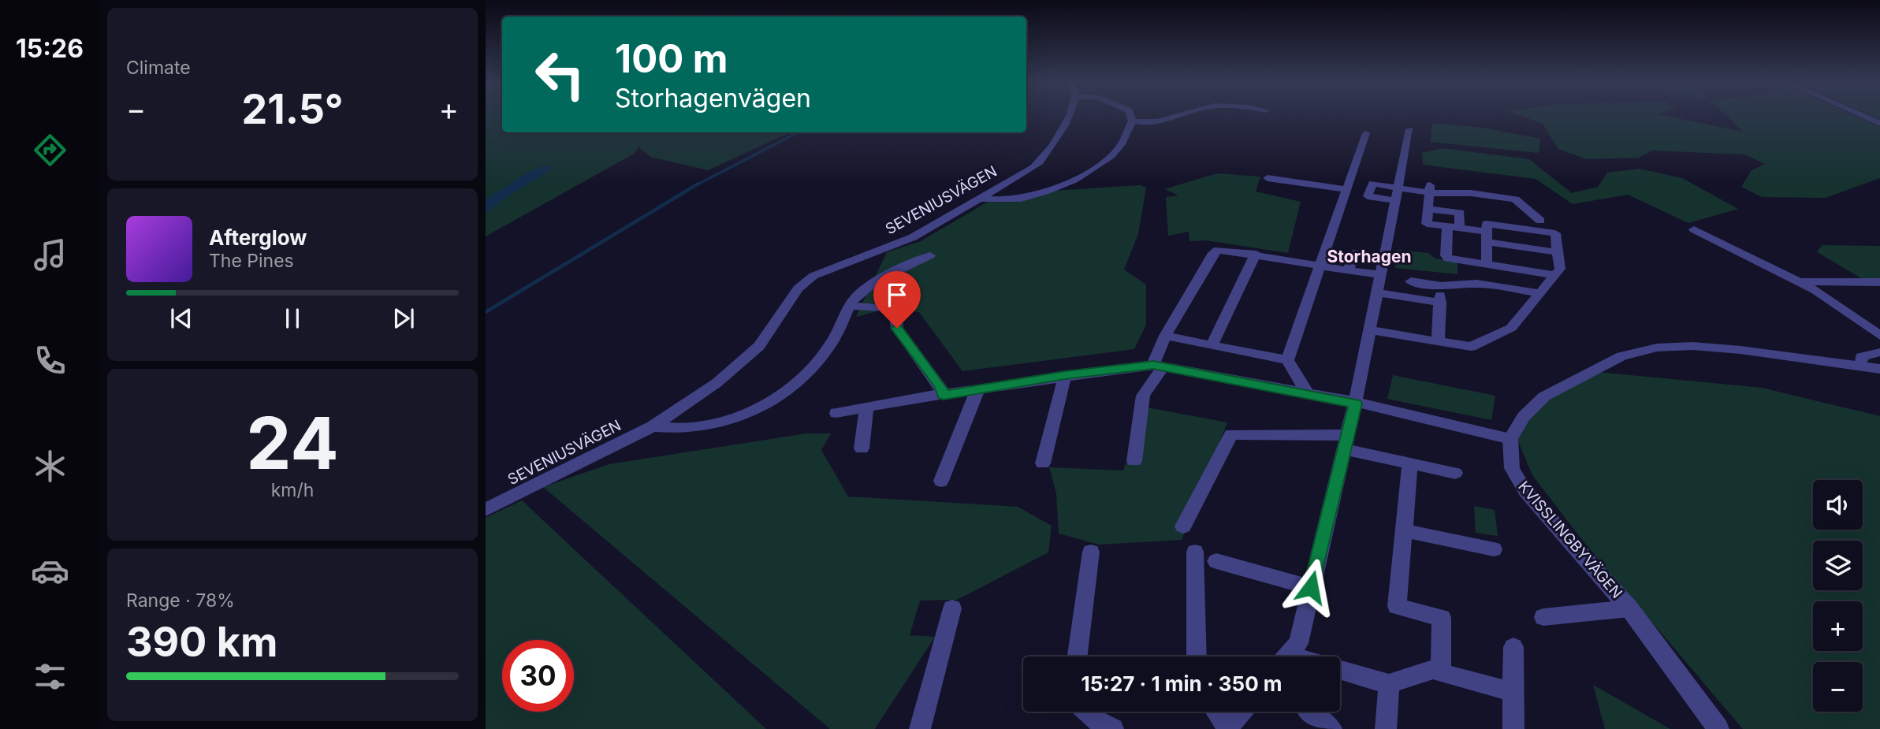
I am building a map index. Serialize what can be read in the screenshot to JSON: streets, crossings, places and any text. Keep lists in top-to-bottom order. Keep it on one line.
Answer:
{"streets":{"street":["SEVENIUSVÄGEN","KVISSLINGBYVÄGEN"]},"districts":["Storhagen"],"page":{"tabs":"15:26","tile":["Climate",["24","km/h"],["Range · 78%","390 km"]],"turn":["100 m","Storhagenvägen"],"heat":["−","21.5°","+"],"song":["Afterglow","The Pines"],"map_buttons":["+","−"],"limit":"30","trip":"15:27 · 1 min · 350 m"}}
